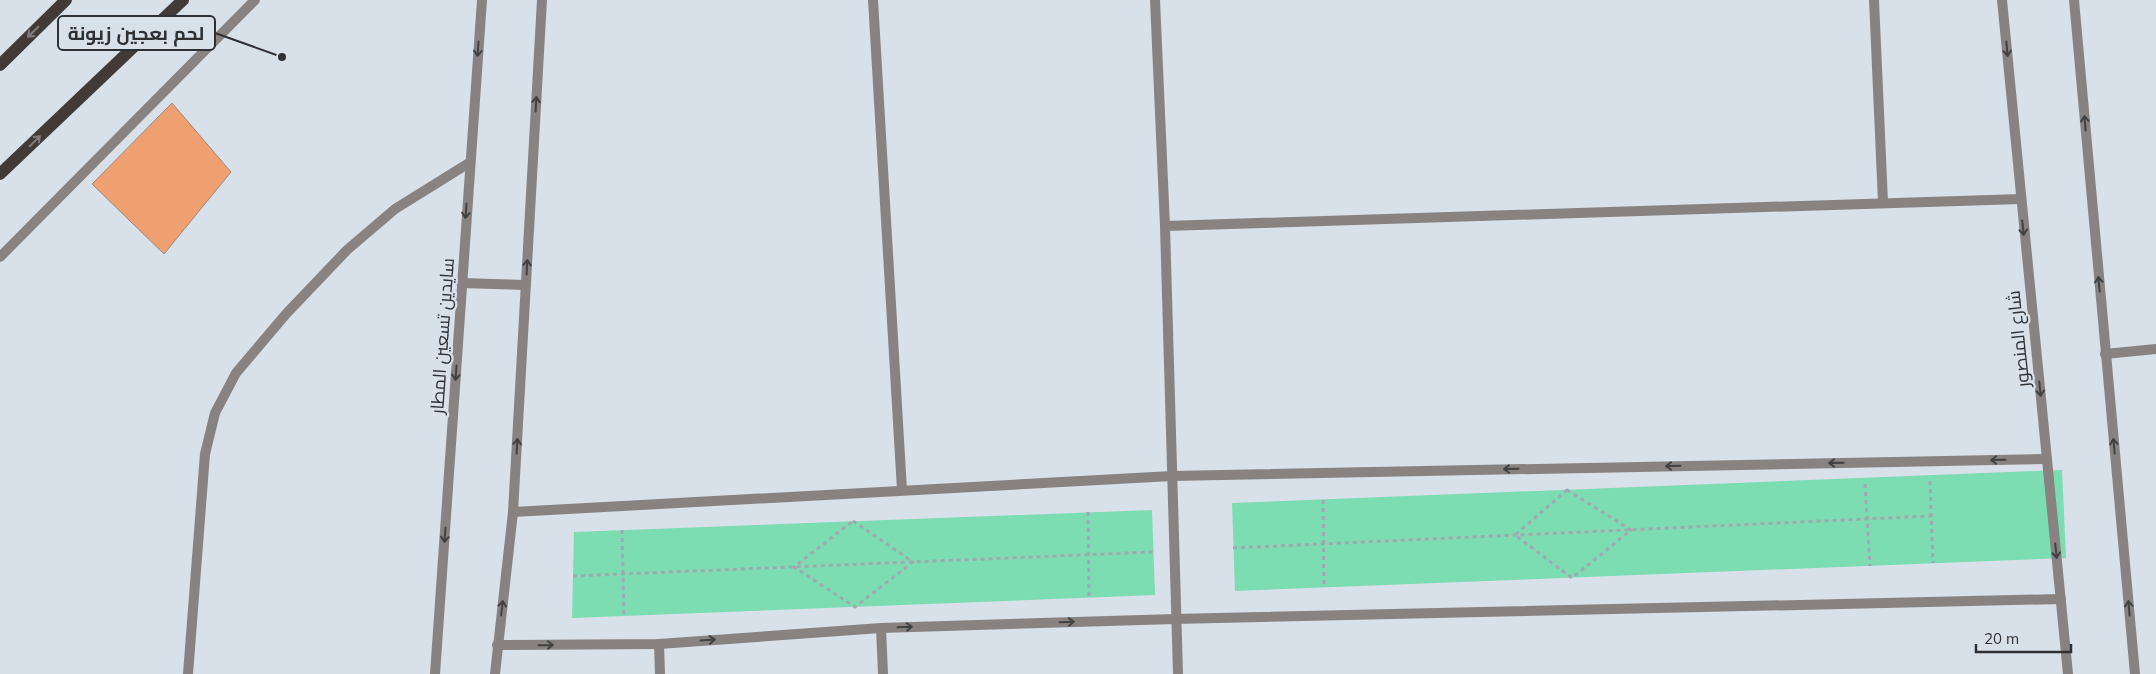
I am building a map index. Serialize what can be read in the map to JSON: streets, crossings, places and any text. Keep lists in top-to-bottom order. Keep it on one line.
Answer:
{"streets":{"street":["سايدين تسعين المطار","شارع المنصور"]},"places":["لحم بعجين زيونة"],"scale_bar":"20 m"}
